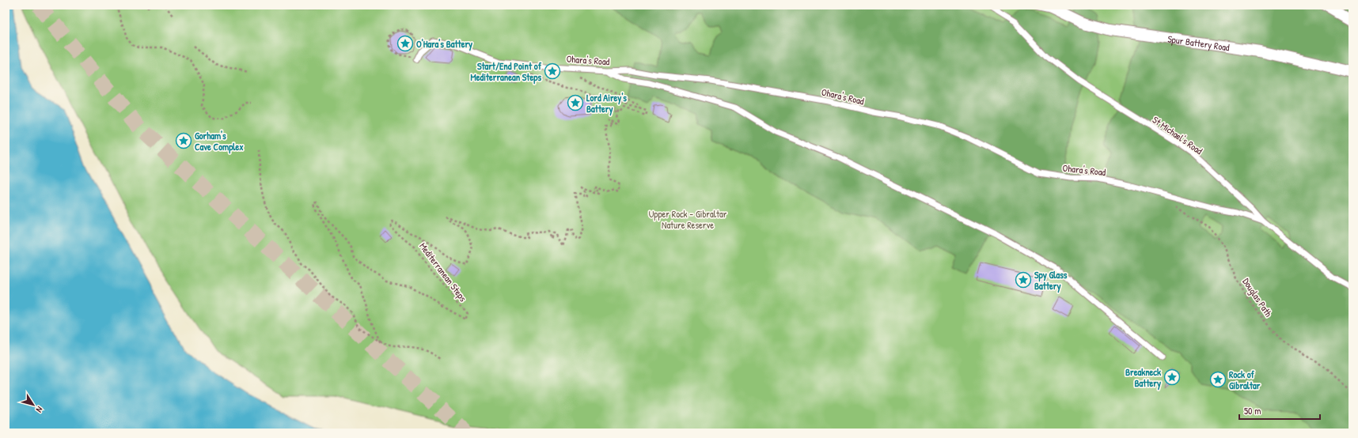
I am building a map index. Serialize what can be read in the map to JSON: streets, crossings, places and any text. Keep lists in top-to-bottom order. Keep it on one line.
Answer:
{"streets":{"street":["Spur Battery Road"],"lane":["Ohara's Road","St Michael's Road"],"path":["Mediterranean Steps","Douglas Path"]},"crossings":[["Ohara's Road","St Michael's Road"]],"parks":["Upper Rock - Gibraltar Nature Reserve"],"places":{"place":["O'Hara's Battery","Start/End Point of Mediterranean Steps","Lord Airey's Battery","Gorham's Cave Complex","Spy Glass Battery","Breakneck Battery","Rock of Gibraltar"]},"scale_bar":"50 m","north":"bottom right"}
